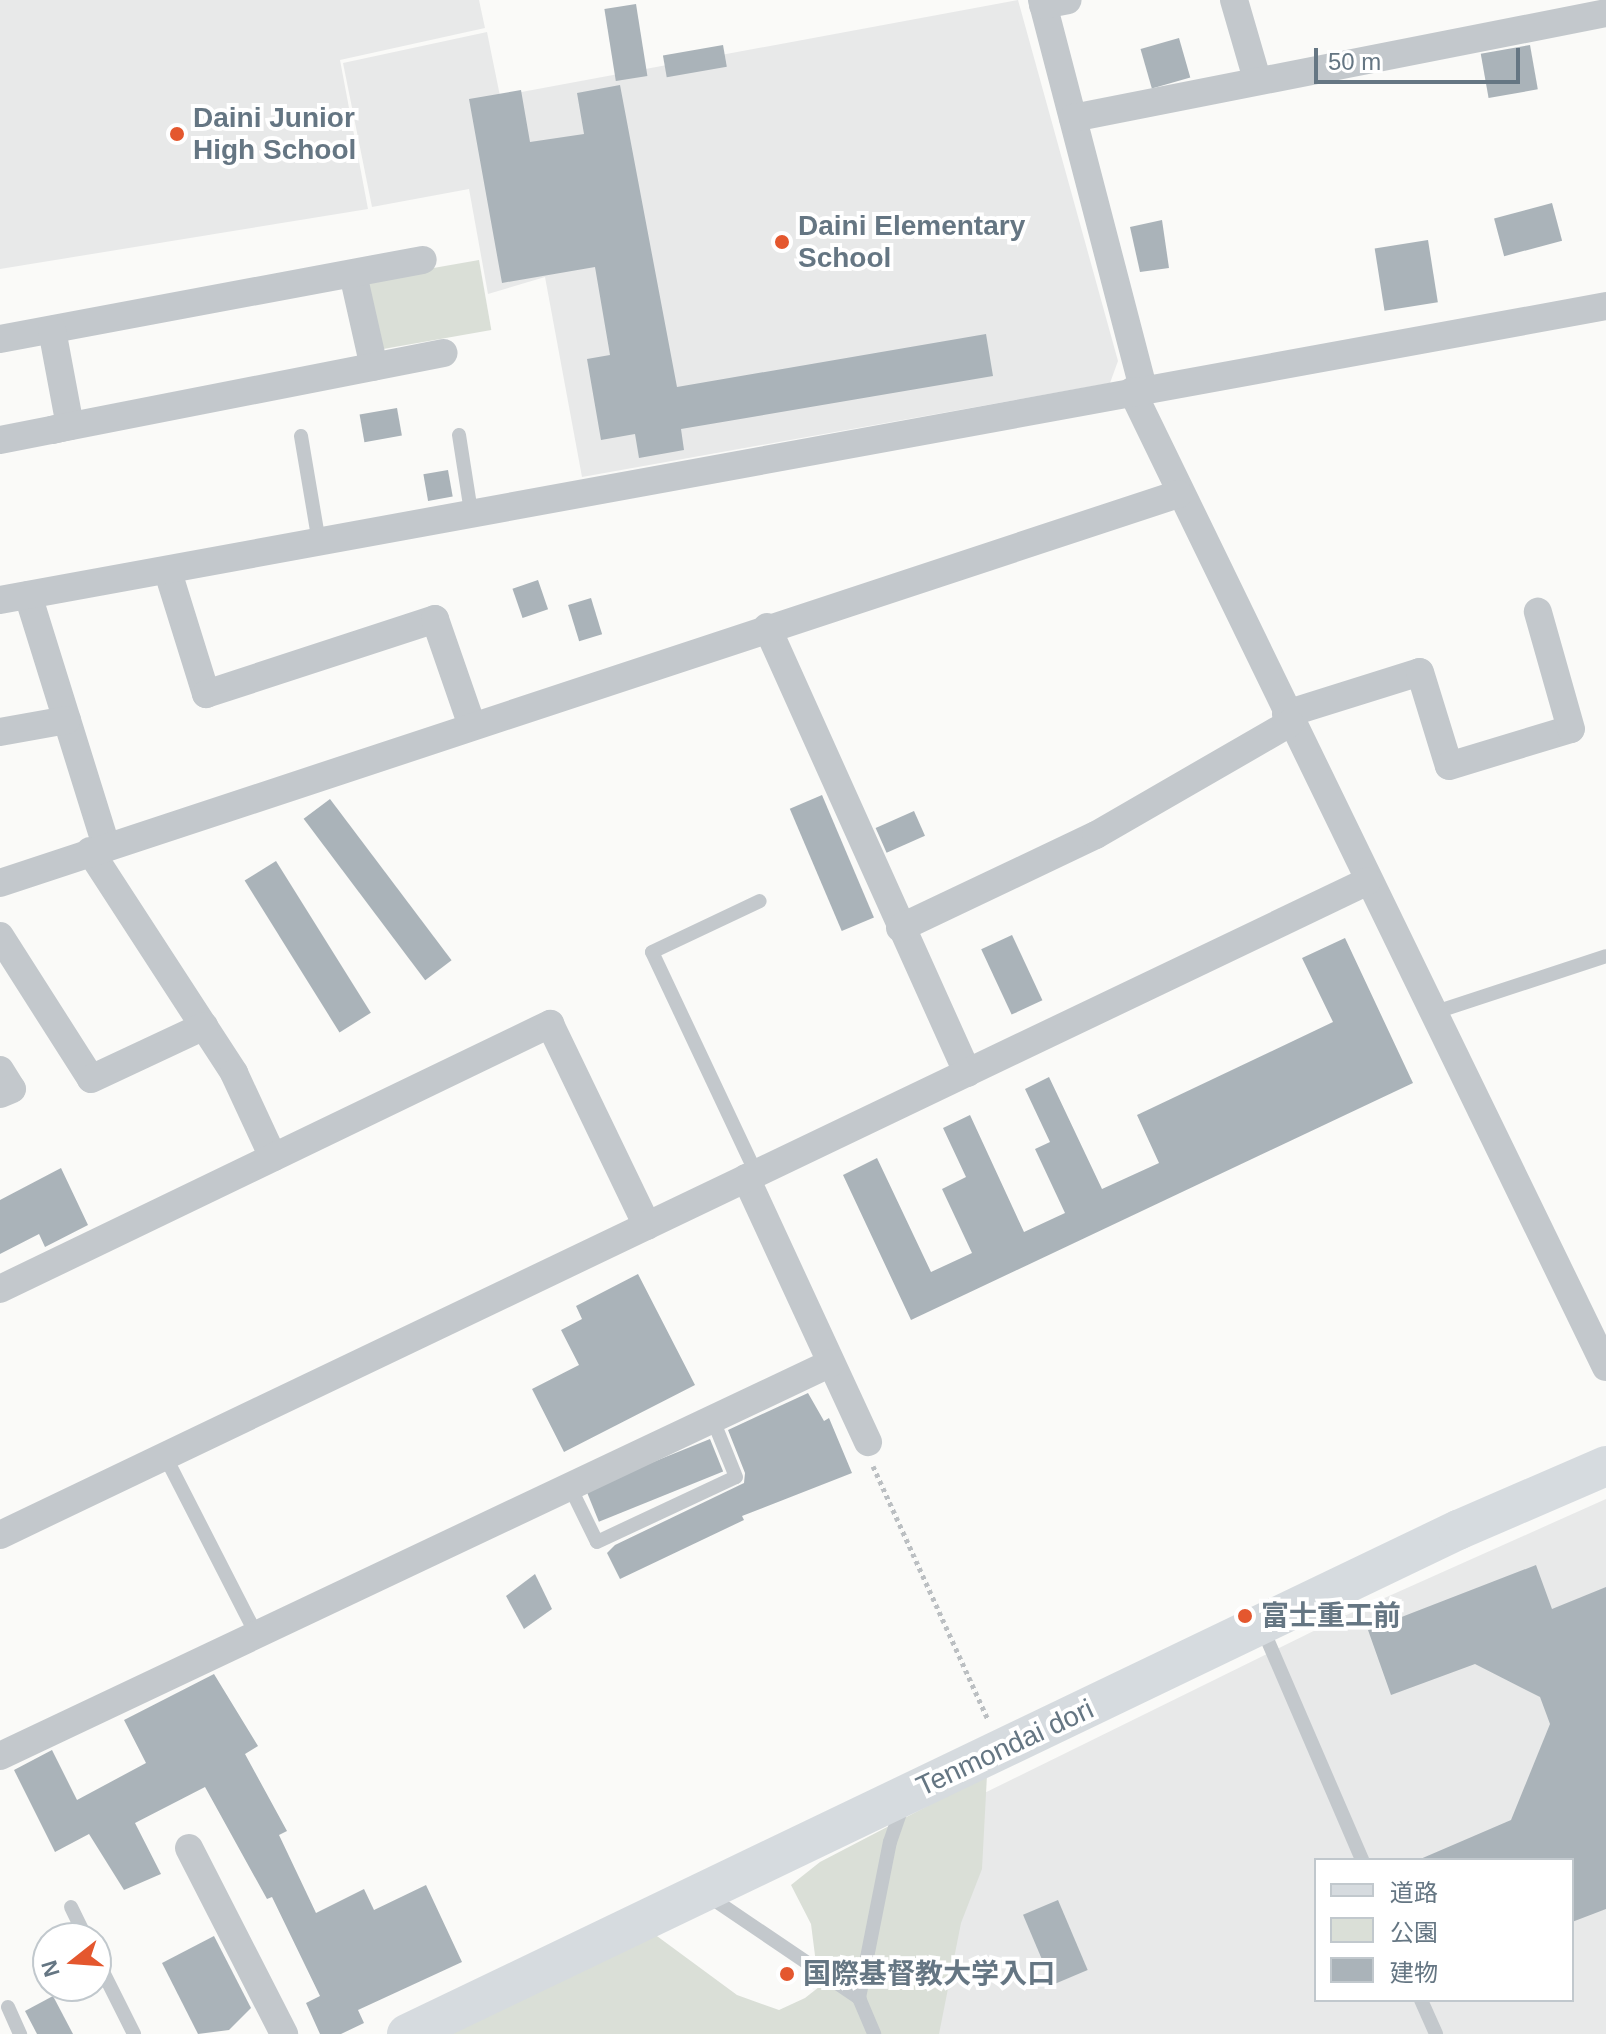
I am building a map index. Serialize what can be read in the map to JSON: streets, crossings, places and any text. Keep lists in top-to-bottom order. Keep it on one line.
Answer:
{"streets":{"main road":["Tenmondai dori"]},"places":["Daini Junior High School","Daini Elementary School","富士重工前","国際基督教大学入口"],"legend":["道路","公園","建物"],"scale_bar":"50 m","north":"left"}
